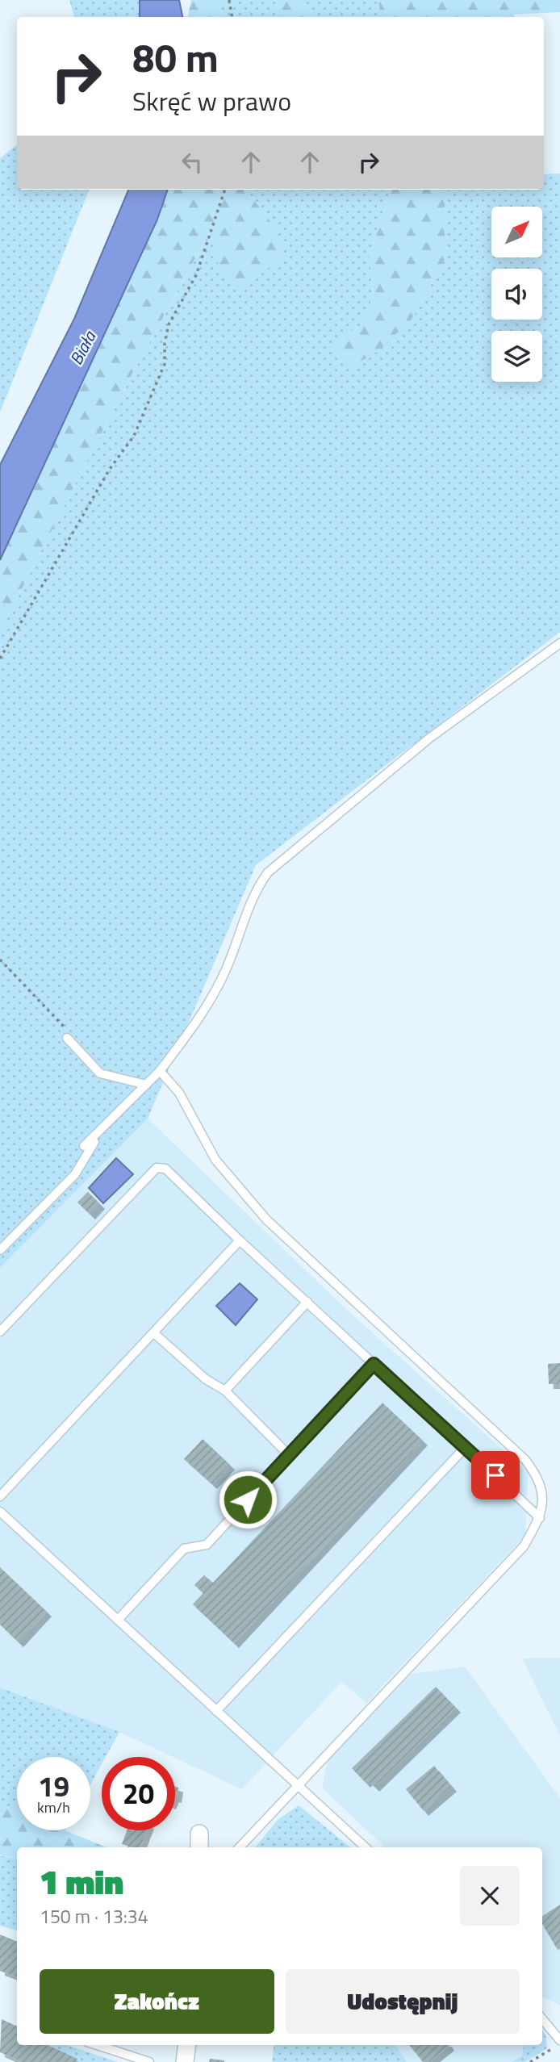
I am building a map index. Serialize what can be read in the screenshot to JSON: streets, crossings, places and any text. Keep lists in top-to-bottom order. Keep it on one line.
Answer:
{"water":["Biała"],"north":"top right","page":{"turn":["80 m","Skręć w prawo"],"speed":"19 km/h","limit":"20","heading":["1 min","150 m · 13:34"],"buttons":["Zakończ","Udostępnij"]}}
